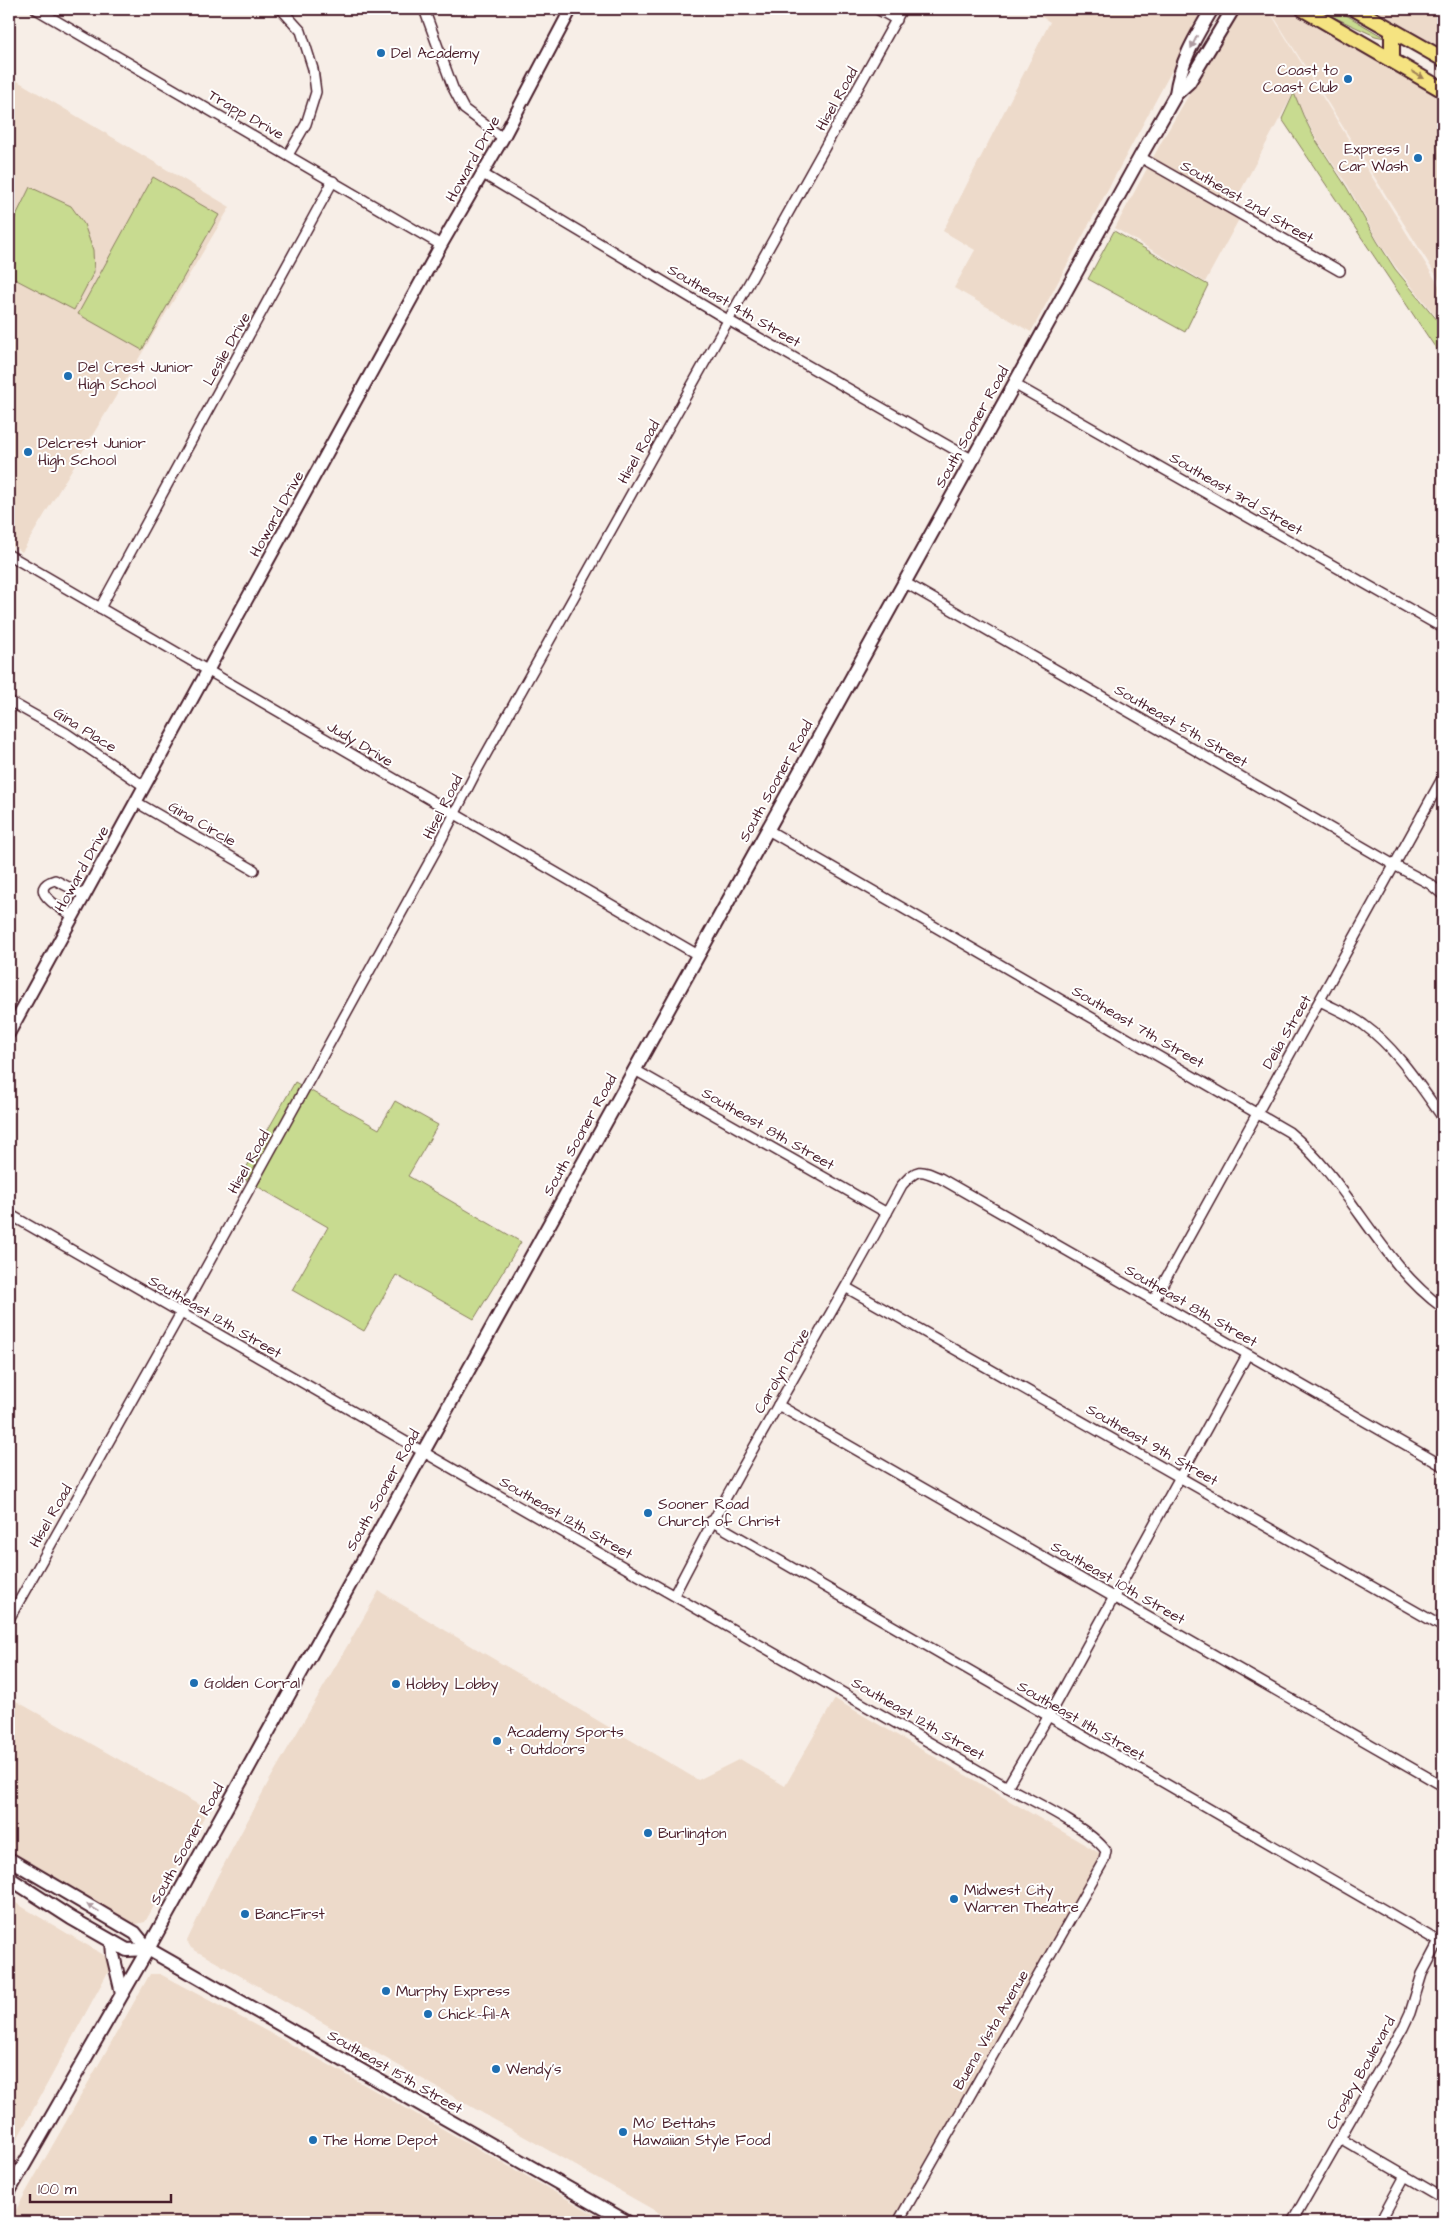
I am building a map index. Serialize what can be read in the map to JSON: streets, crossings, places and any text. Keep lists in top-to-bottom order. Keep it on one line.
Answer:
{"streets":{"main road":["South Sooner Road","Southeast 15th Street"],"street":["Hisel Road","Trapp Drive","Howard Drive","Southeast 2nd Street","Southeast 4th Street","Leslie Drive","Southeast 3rd Street","Southeast 5th Street","Gina Place","Judy Drive","Gina Circle","Southeast 7th Street","Delia Street","Southeast 8th Street","Southeast 12th Street","Carolyn Drive","Southeast 9th Street","Southeast 10th Street","Southeast 11th Street","Buena Vista Avenue","Crosby Boulevard"]},"crossings":[["Hisel Road","Southeast 4th Street"],["Hisel Road","Judy Drive"],["Hisel Road","Southeast 12th Street"],["Trapp Drive","Howard Drive"],["Trapp Drive","Leslie Drive"],["Howard Drive","Southeast 4th Street"],["Howard Drive","Gina Place"],["Howard Drive","Judy Drive"],["Howard Drive","Gina Circle"],["Southeast 2nd Street","South Sooner Road"],["Southeast 4th Street","South Sooner Road"],["Leslie Drive","Judy Drive"],["South Sooner Road","Southeast 3rd Street"],["South Sooner Road","Southeast 5th Street"],["South Sooner Road","Judy Drive"],["South Sooner Road","Southeast 7th Street"],["South Sooner Road","Southeast 8th Street"],["South Sooner Road","Southeast 12th Street"],["South Sooner Road","Southeast 15th Street"],["Southeast 5th Street","Delia Street"],["Southeast 7th Street","Delia Street"],["Delia Street","Southeast 8th Street"],["Southeast 8th Street","Carolyn Drive"],["Southeast 12th Street","Carolyn Drive"],["Southeast 12th Street","Buena Vista Avenue"],["Carolyn Drive","Southeast 9th Street"],["Carolyn Drive","Southeast 10th Street"],["Carolyn Drive","Southeast 11th Street"],["Southeast 11th Street","Crosby Boulevard"]],"places":["Del Academy","Coast to Coast Club","Express 1 Car Wash","Del Crest Junior High School","Delcrest Junior High School","Sooner Road Church of Christ","Golden Corral","Hobby Lobby","Academy Sports + Outdoors","Burlington","Midwest City Warren Theatre","BancFirst","Murphy Express","Chick-fil-A","Wendy's","Mo' Bettahs Hawaiian Style Food","The Home Depot"],"scale_bar":"100 m"}
